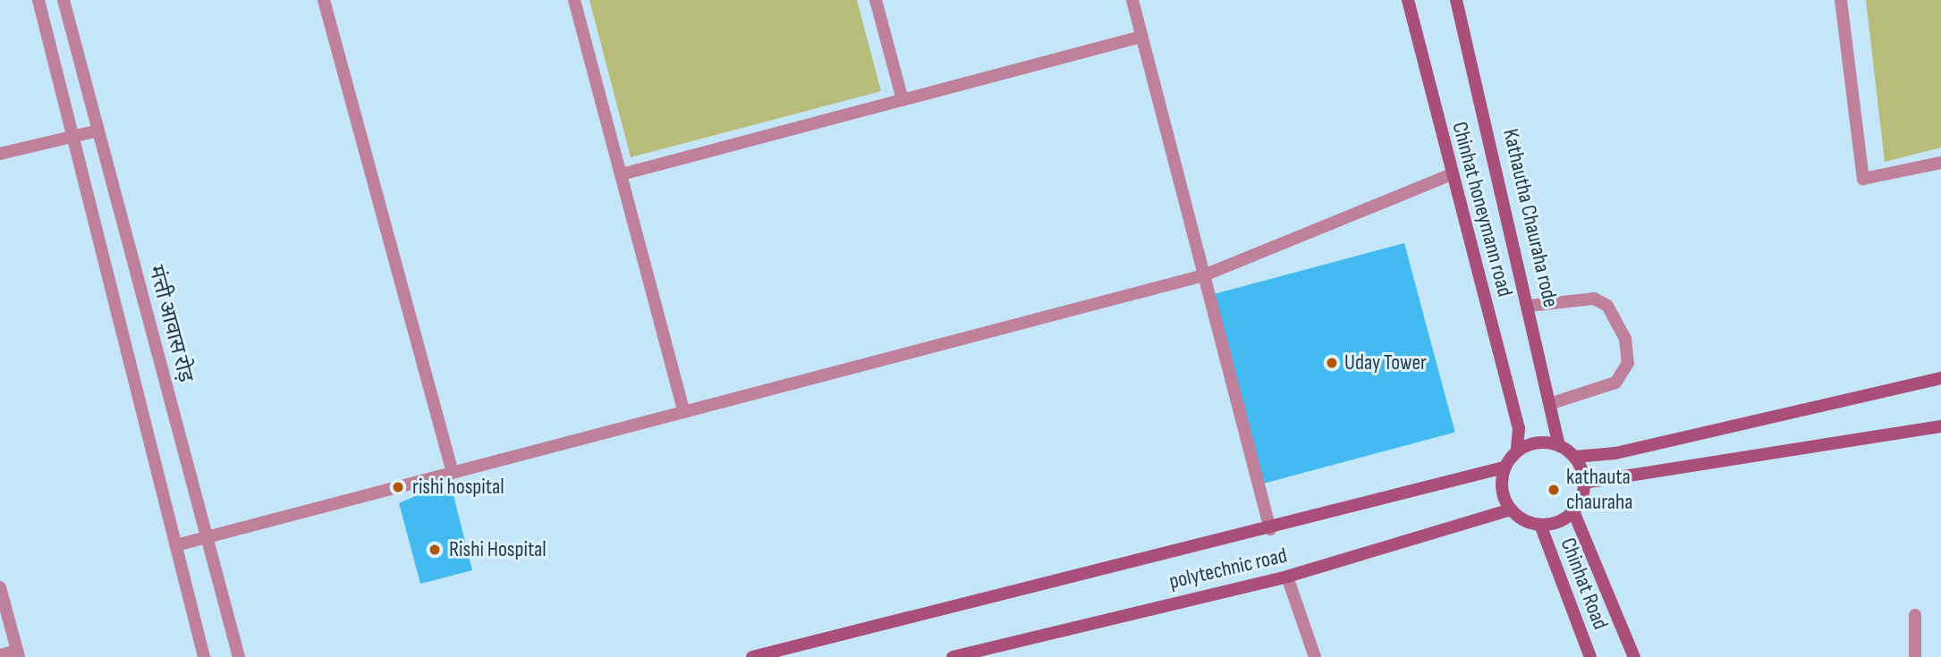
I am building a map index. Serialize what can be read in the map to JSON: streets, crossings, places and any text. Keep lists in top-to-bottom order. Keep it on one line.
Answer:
{"streets":{"street":["Chinhat honeymann road","Kathautha Chauraha rode","मंत्ती आवास रोड़","polytechnic road","Chinhat Road"]},"crossings":[["Chinhat honeymann road","Kathautha Chauraha rode"],["Chinhat honeymann road","polytechnic road"],["Chinhat honeymann road","Chinhat Road"],["Kathautha Chauraha rode","polytechnic road"],["Kathautha Chauraha rode","Chinhat Road"],["polytechnic road","Chinhat Road"]],"places":["Uday Tower","rishi hospital","kathauta chauraha","Rishi Hospital"]}
